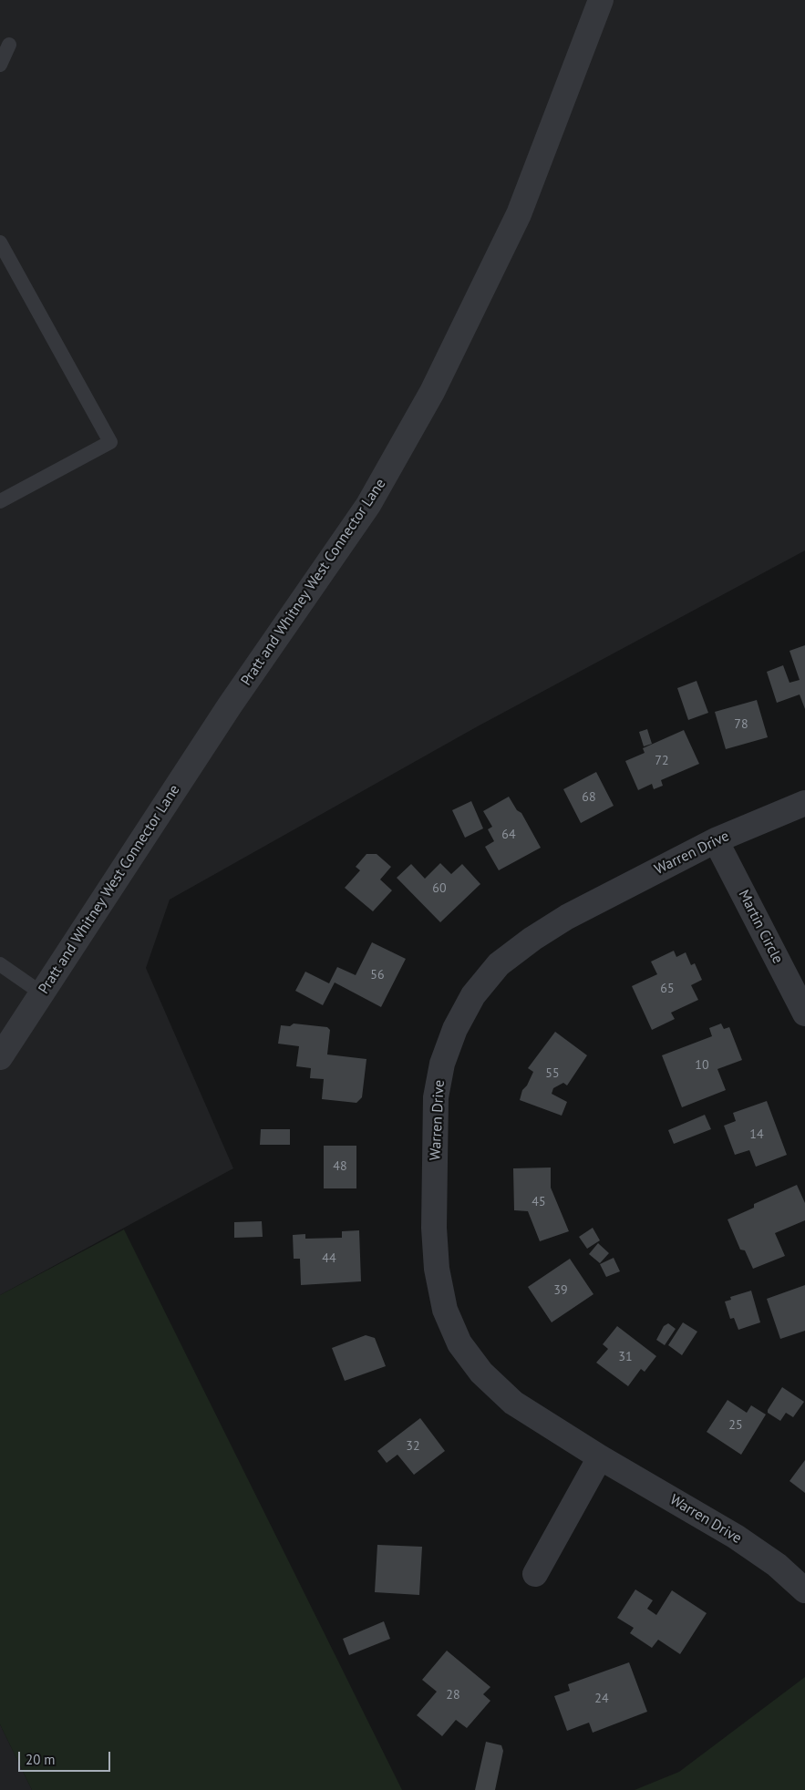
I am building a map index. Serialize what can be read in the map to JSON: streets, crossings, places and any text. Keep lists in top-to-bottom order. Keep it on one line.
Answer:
{"streets":{"street":["Pratt and Whitney West Connector Lane","Warren Drive","Martin Circle"]},"crossings":[["Warren Drive","Martin Circle"]],"house_numbers":["78","72","68","64","60","56","65","10","55","14","48","45","44","39","31","25","32","28","24"],"scale_bar":"20 m"}
